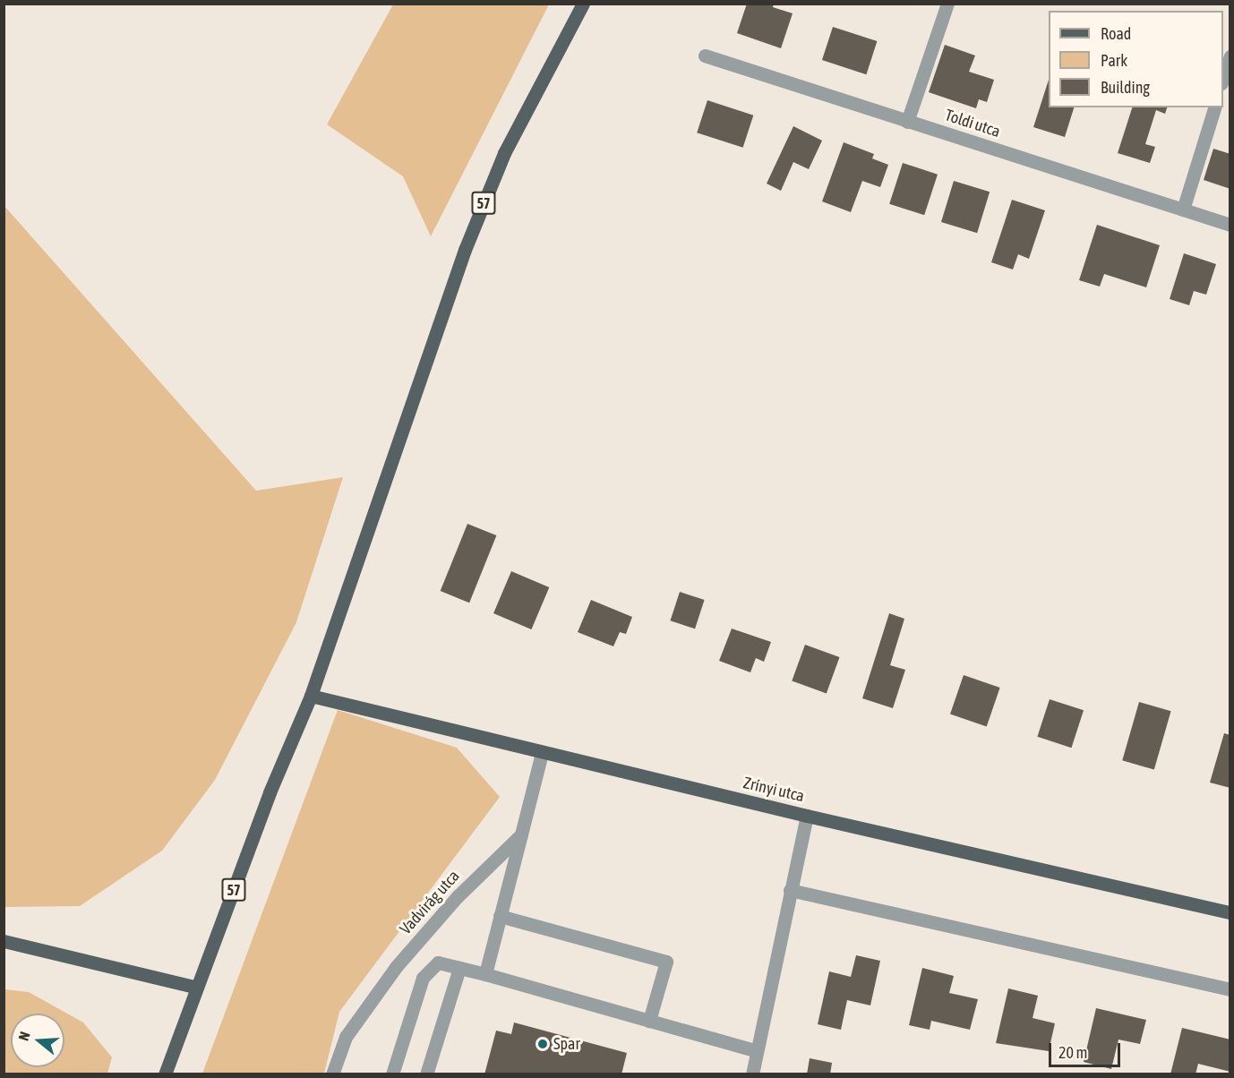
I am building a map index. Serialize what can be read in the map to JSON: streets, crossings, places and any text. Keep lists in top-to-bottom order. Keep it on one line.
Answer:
{"streets":{"main road":["57","Zrínyi utca"],"street":["Toldi utca","Vadvirág utca"]},"crossings":[["57","Zrínyi utca"]],"places":["Spar"],"legend":["Road","Park","Building"],"scale_bar":"20 m","north":"left"}
